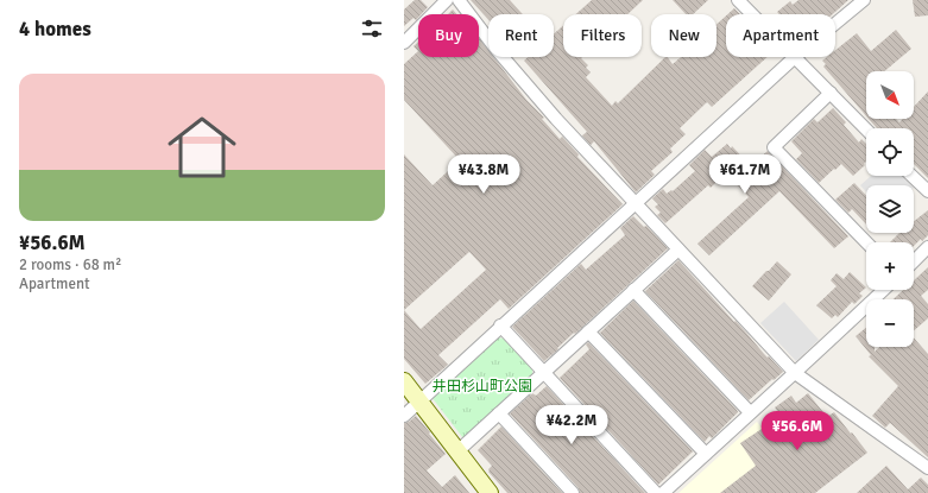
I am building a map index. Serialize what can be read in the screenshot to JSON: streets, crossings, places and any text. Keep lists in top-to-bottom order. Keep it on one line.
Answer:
{"parks":["井田杉山町公園"],"north":"bottom right","page":{"heading":"4 homes","chip":["Buy","Rent","Filters","New","Apartment"],"list":[{"name":"¥56.6M","note":"2 rooms · 68 m² · Apartment"}],"map_buttons":["+","−"],"price":["¥43.8M","¥61.7M","¥42.2M","¥56.6M"]}}
